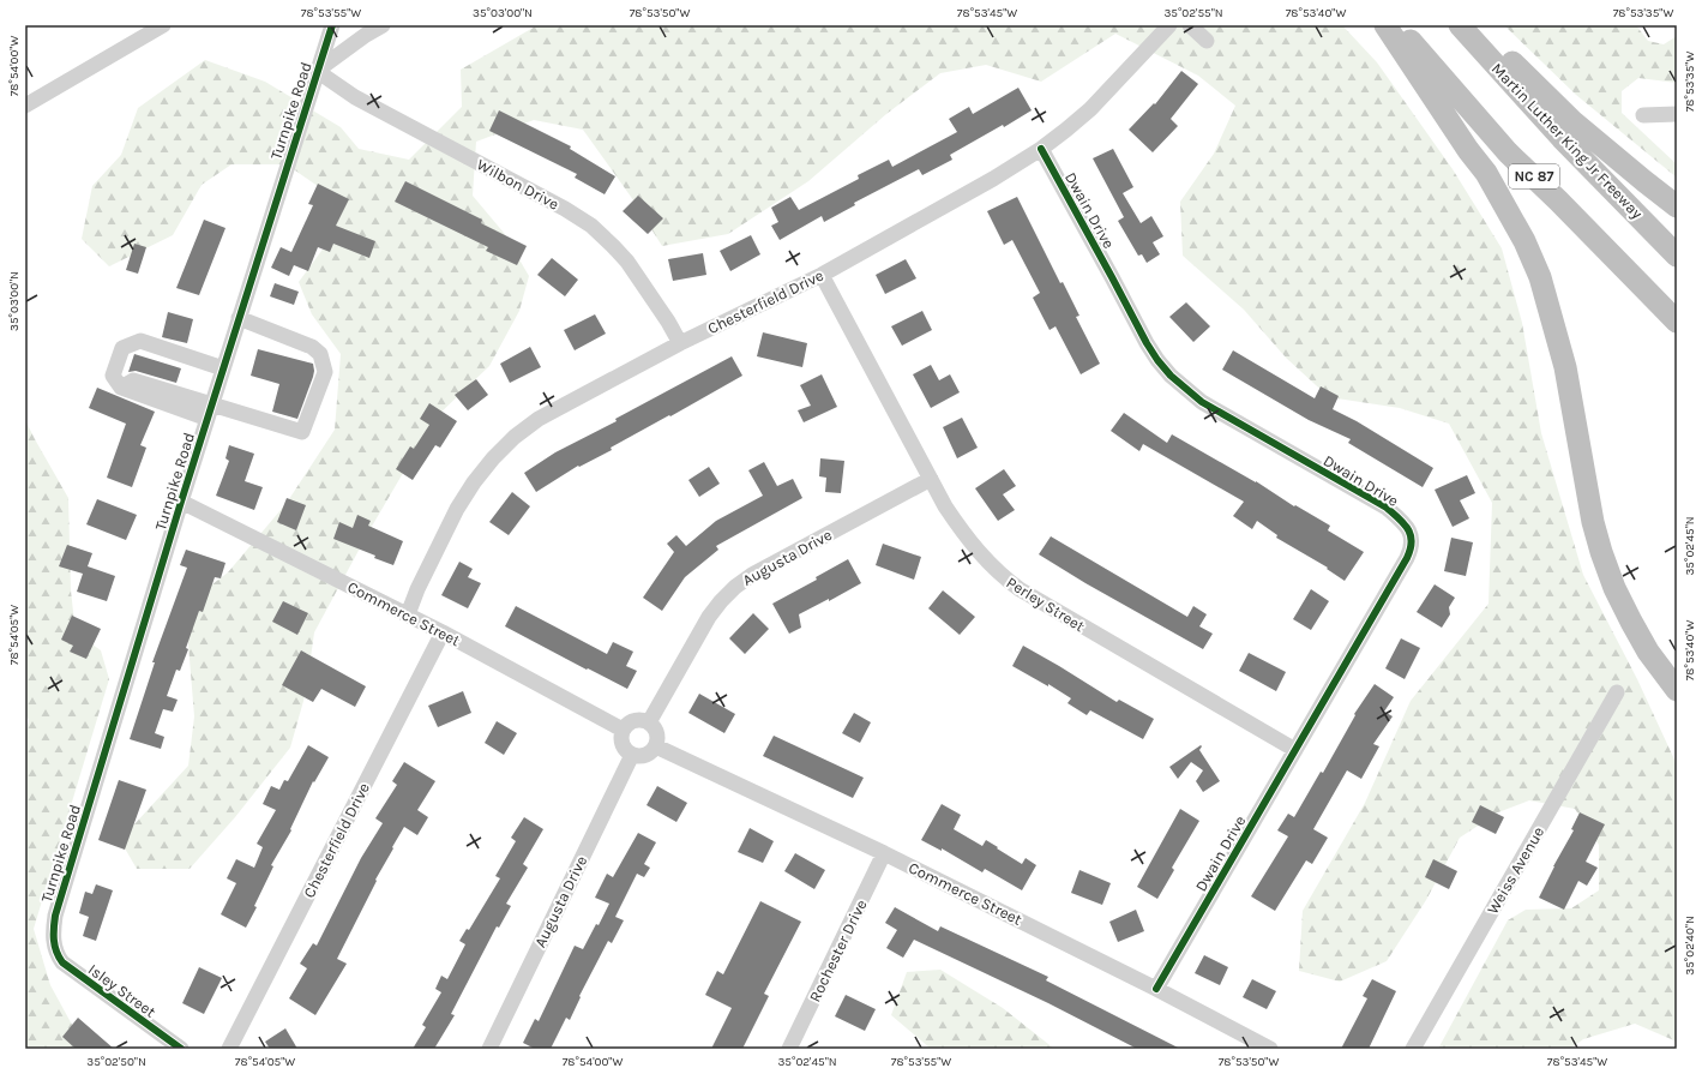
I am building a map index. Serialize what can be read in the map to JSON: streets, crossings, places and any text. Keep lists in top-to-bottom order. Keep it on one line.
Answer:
{"streets":{"highway":["Martin Luther King Jr Freeway","NC 87"],"street":["Turnpike Road","Wilbon Drive","Dwain Drive","Chesterfield Drive","Augusta Drive","Perley Street","Commerce Street","Weiss Avenue","Rochester Drive","Isley Street"]},"crossings":[["Turnpike Road","Wilbon Drive"],["Turnpike Road","Commerce Street"],["Turnpike Road","Isley Street"],["Wilbon Drive","Chesterfield Drive"],["Dwain Drive","Chesterfield Drive"],["Dwain Drive","Perley Street"],["Dwain Drive","Commerce Street"],["Chesterfield Drive","Perley Street"],["Chesterfield Drive","Commerce Street"],["Augusta Drive","Perley Street"],["Augusta Drive","Commerce Street"],["Commerce Street","Rochester Drive"]],"coordinates":["78°53'55\"W","35°03'00\"N","78°53'50\"W","78°53'45\"W","35°02'55\"N","78°53'40\"W","78°53'35\"W","78°54'00\"W","35°02'45\"N","78°54'05\"W","35°02'40\"N","35°02'50\"N"]}
